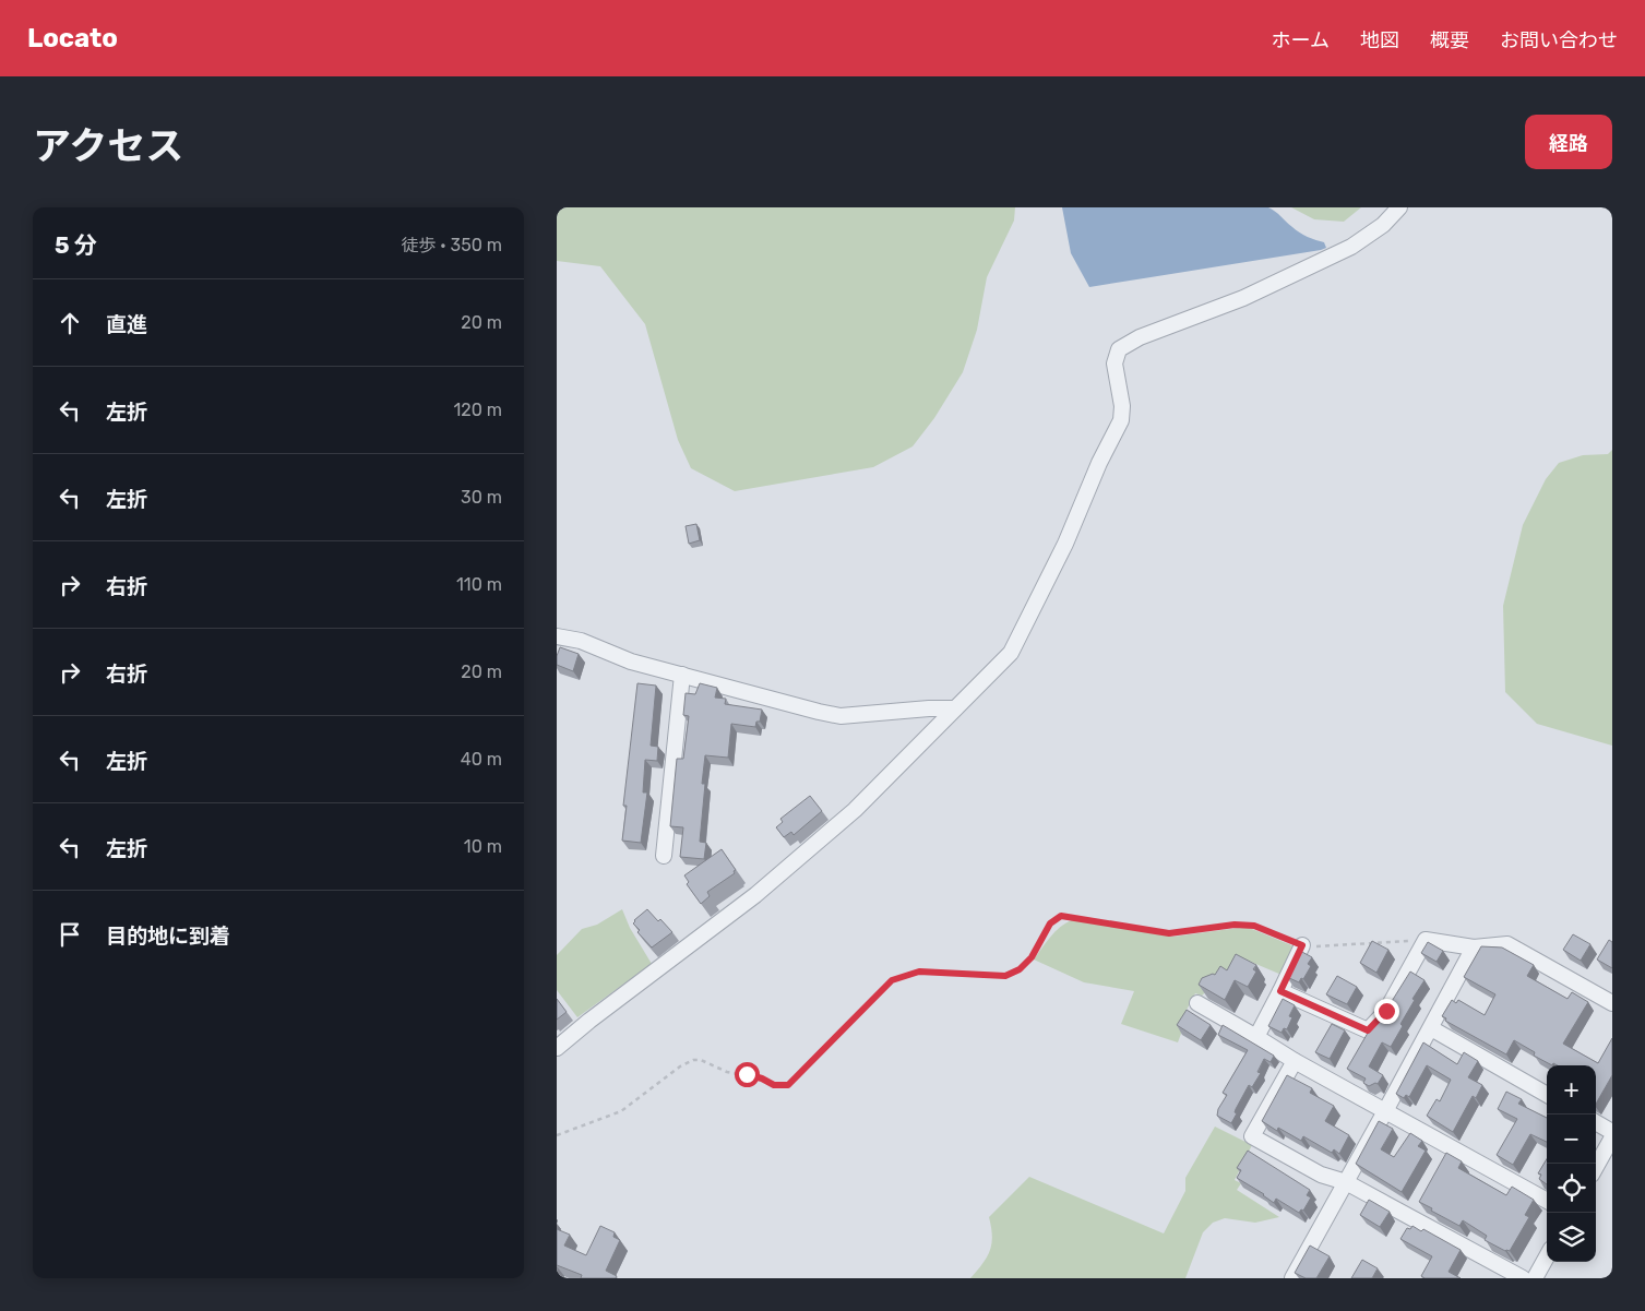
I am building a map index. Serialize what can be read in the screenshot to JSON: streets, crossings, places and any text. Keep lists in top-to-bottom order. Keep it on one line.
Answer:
{"page":{"header":"Locato","nav":["ホーム","地図","概要","お問い合わせ"],"title":"アクセス","buttons":"経路","heading":["5 分","徒歩 · 350 m"],"list":[["直進","20 m"],["左折","120 m"],["左折","30 m"],["右折","110 m"],["右折","20 m"],["左折","40 m"],["左折","10 m"],"目的地に到着"],"map_buttons":["+","−"]}}
